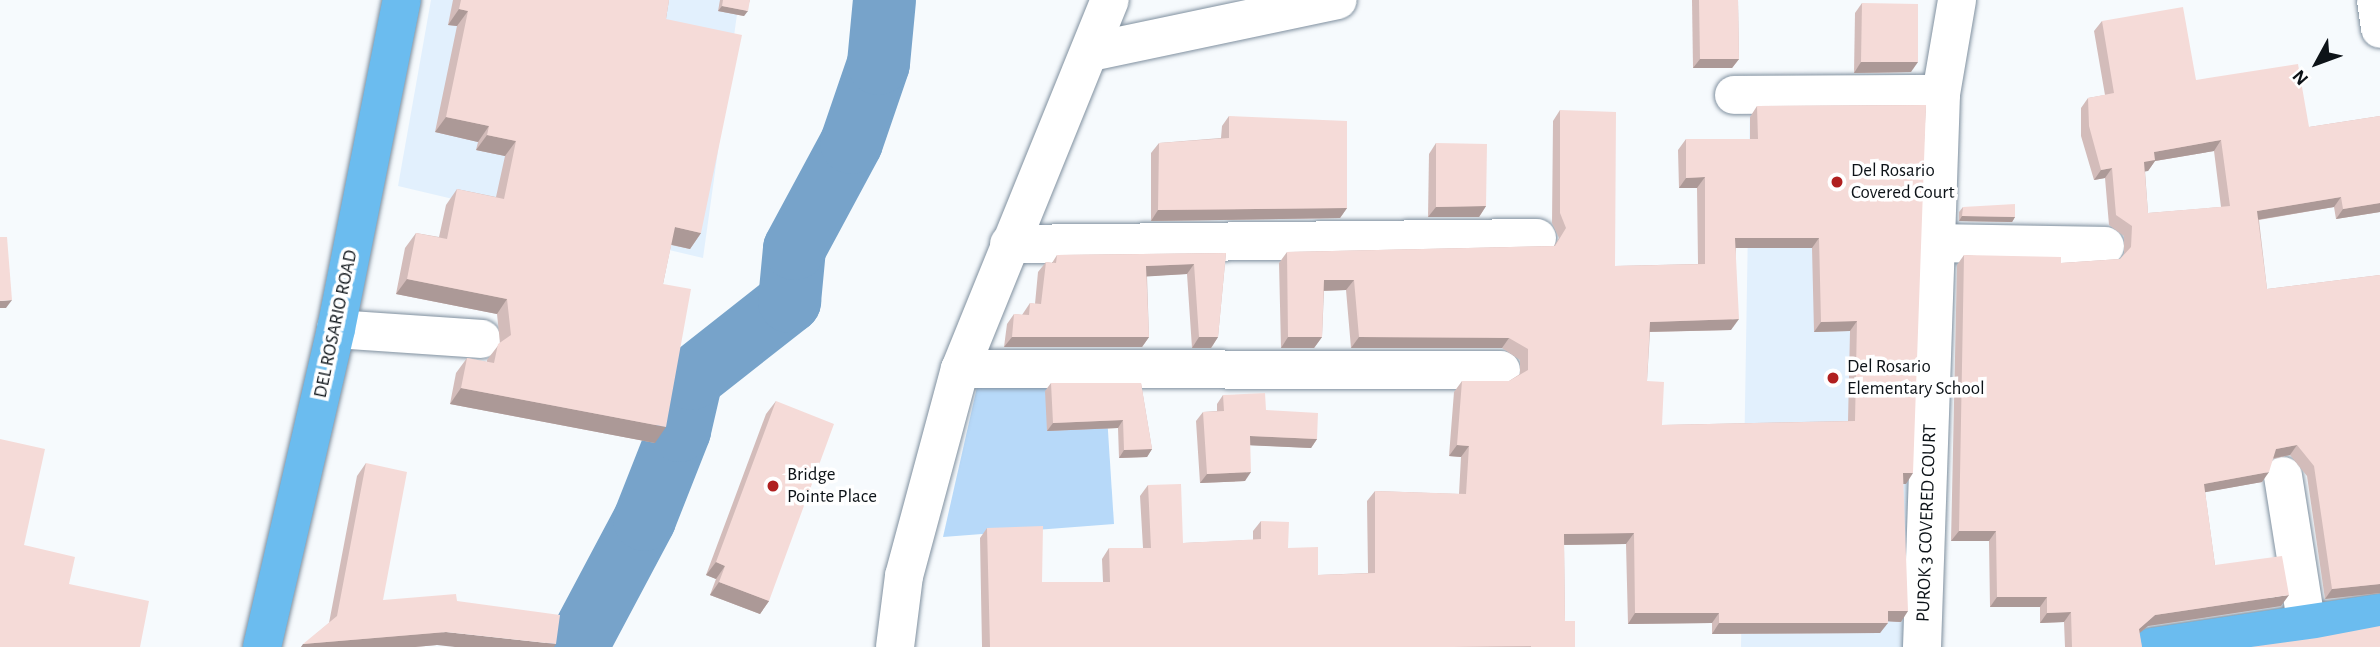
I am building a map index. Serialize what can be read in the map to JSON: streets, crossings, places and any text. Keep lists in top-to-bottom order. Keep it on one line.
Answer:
{"streets":{"main road":["DEL ROSARIO ROAD"],"street":["PUROK 3 COVERED COURT"]},"places":["Del Rosario Covered Court","Del Rosario Elementary School","Bridge Pointe Place"],"north":"bottom left"}
